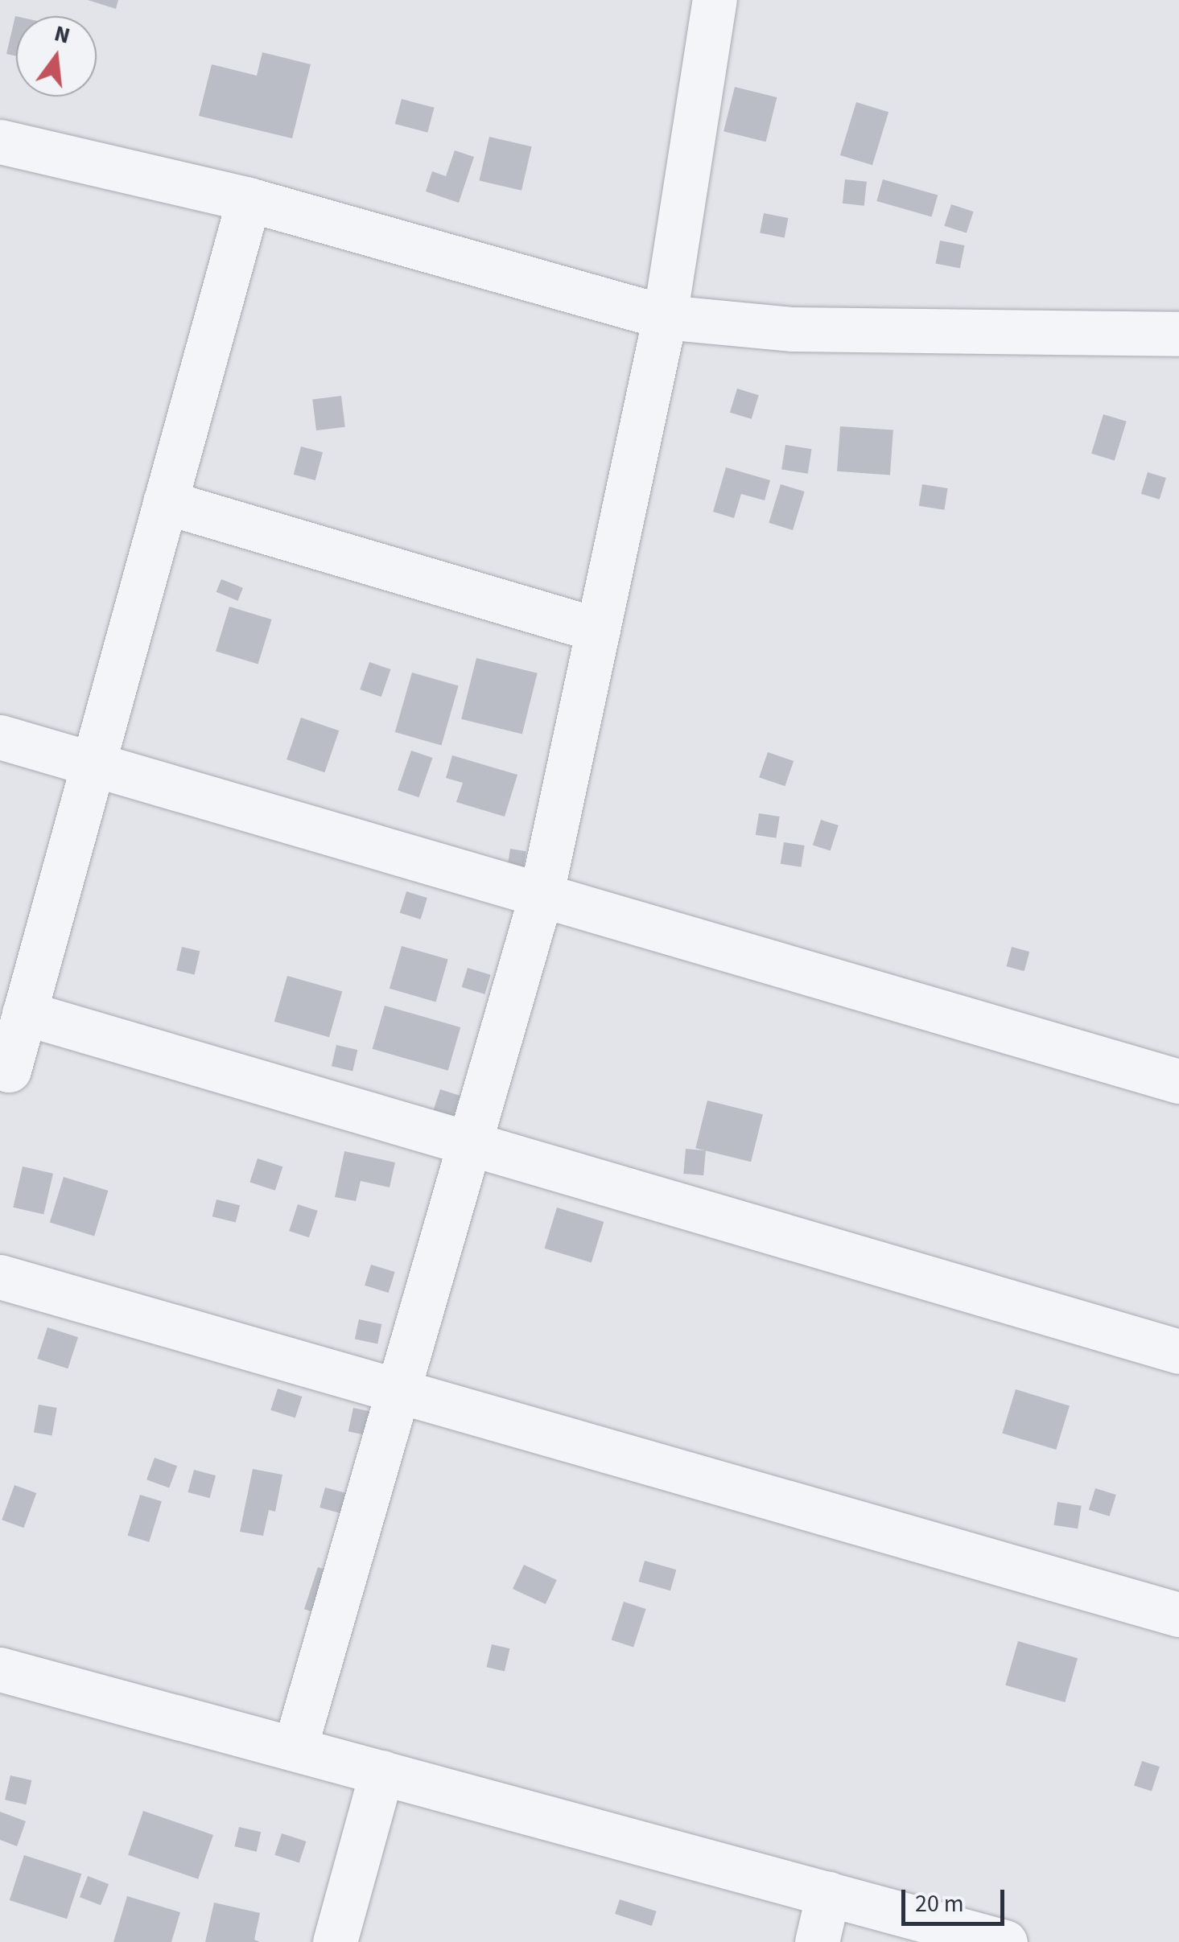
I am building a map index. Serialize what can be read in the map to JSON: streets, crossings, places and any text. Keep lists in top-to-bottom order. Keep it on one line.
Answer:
{"scale_bar":"20 m","north":"top"}
